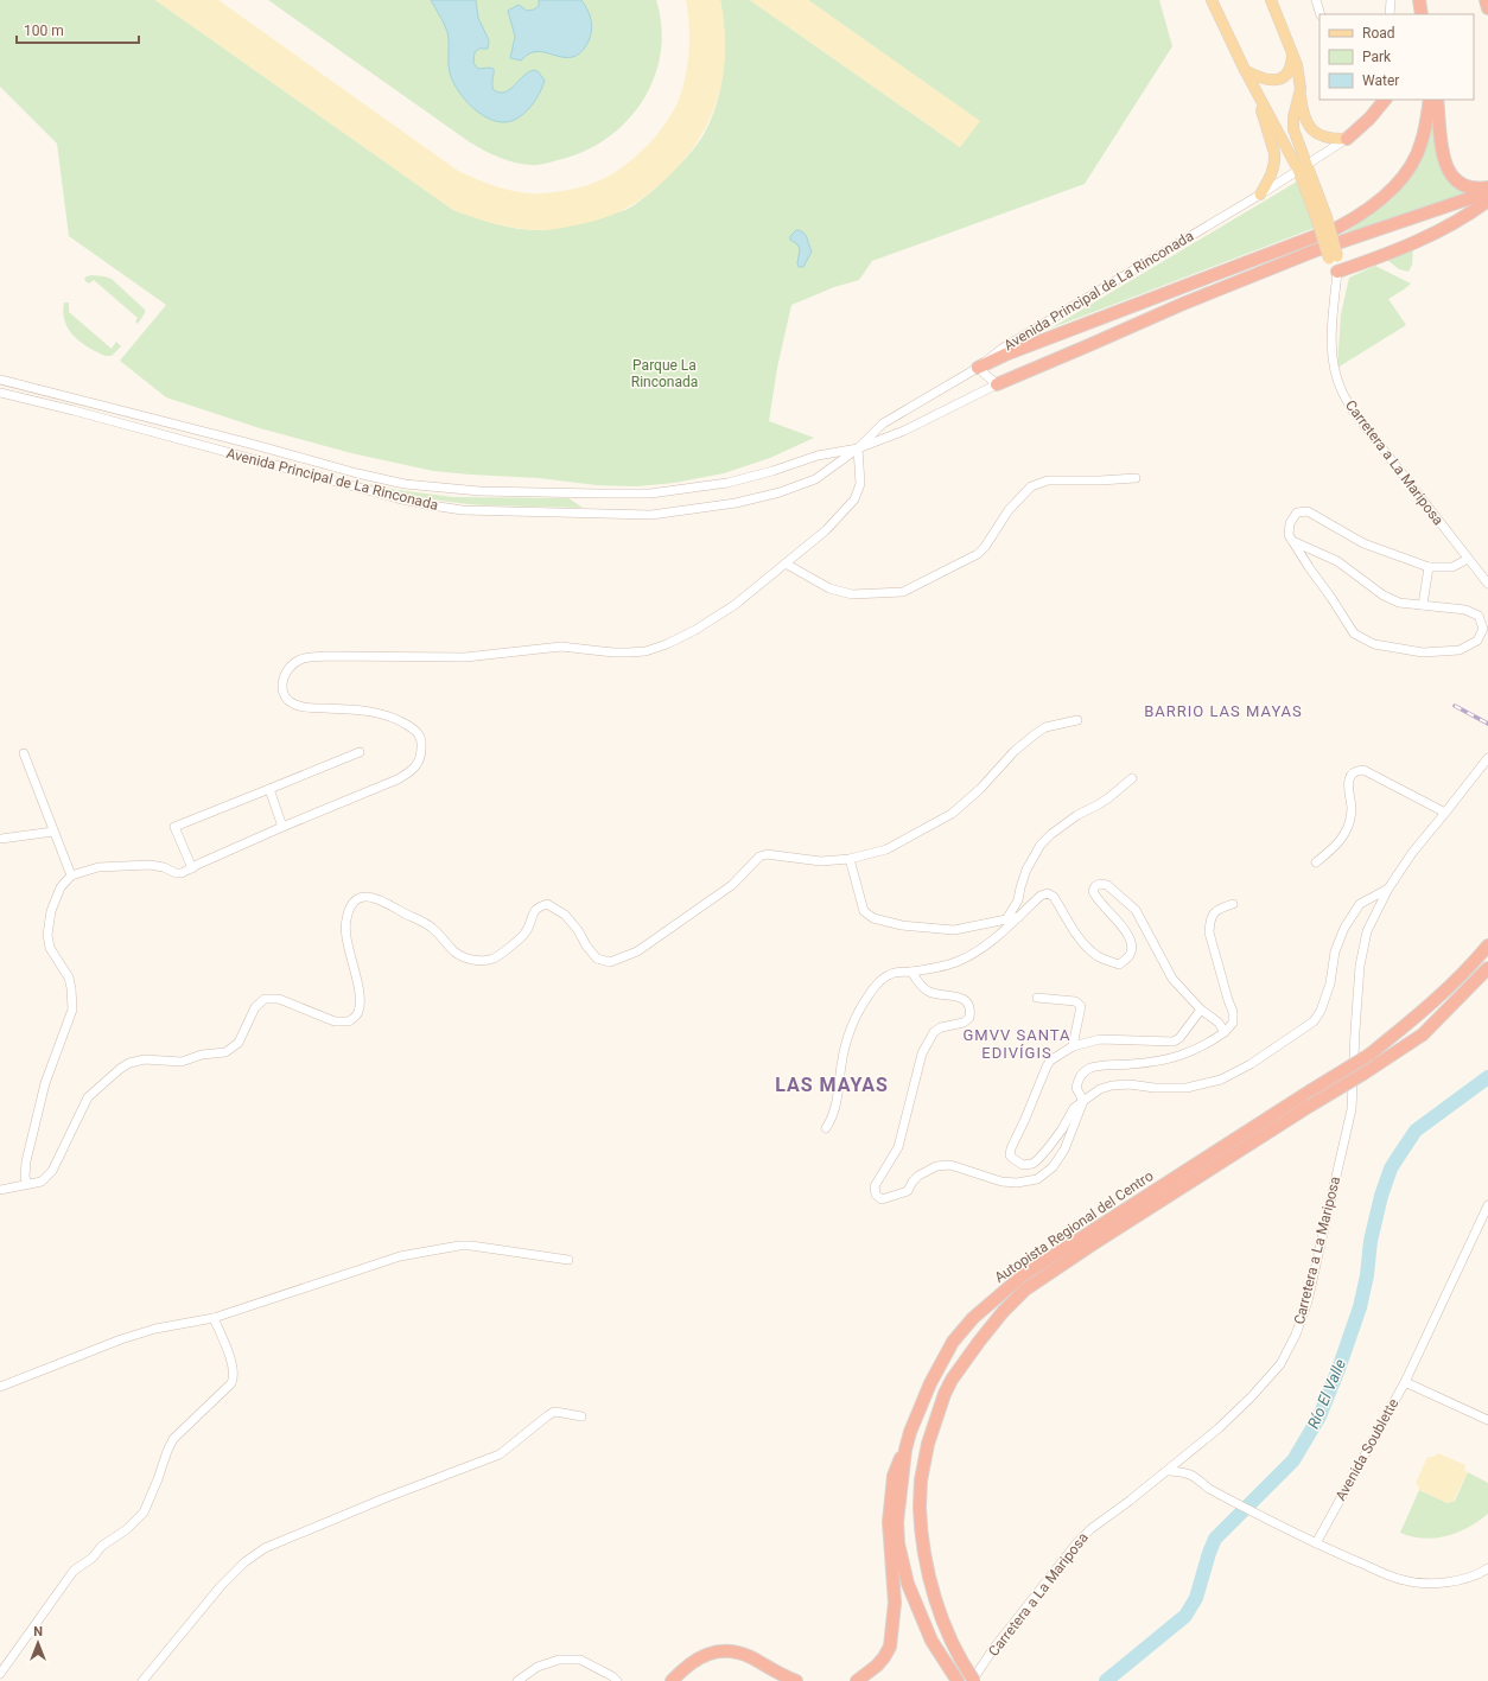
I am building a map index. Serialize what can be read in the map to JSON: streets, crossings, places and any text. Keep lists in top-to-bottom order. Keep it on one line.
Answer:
{"streets":{"highway":["Autopista Regional del Centro"],"street":["Avenida Principal de La Rinconada","Carretera a La Mariposa","Avenida Soublette"]},"crossings":[["Carretera a La Mariposa","Autopista Regional del Centro"]],"districts":["BARRIO LAS MAYAS","GMVV SANTA EDIVÍGIS","LAS MAYAS"],"water":["Río El Valle"],"parks":["Parque La Rinconada"],"legend":["Road","Park","Water"],"scale_bar":"100 m","north":"top"}
